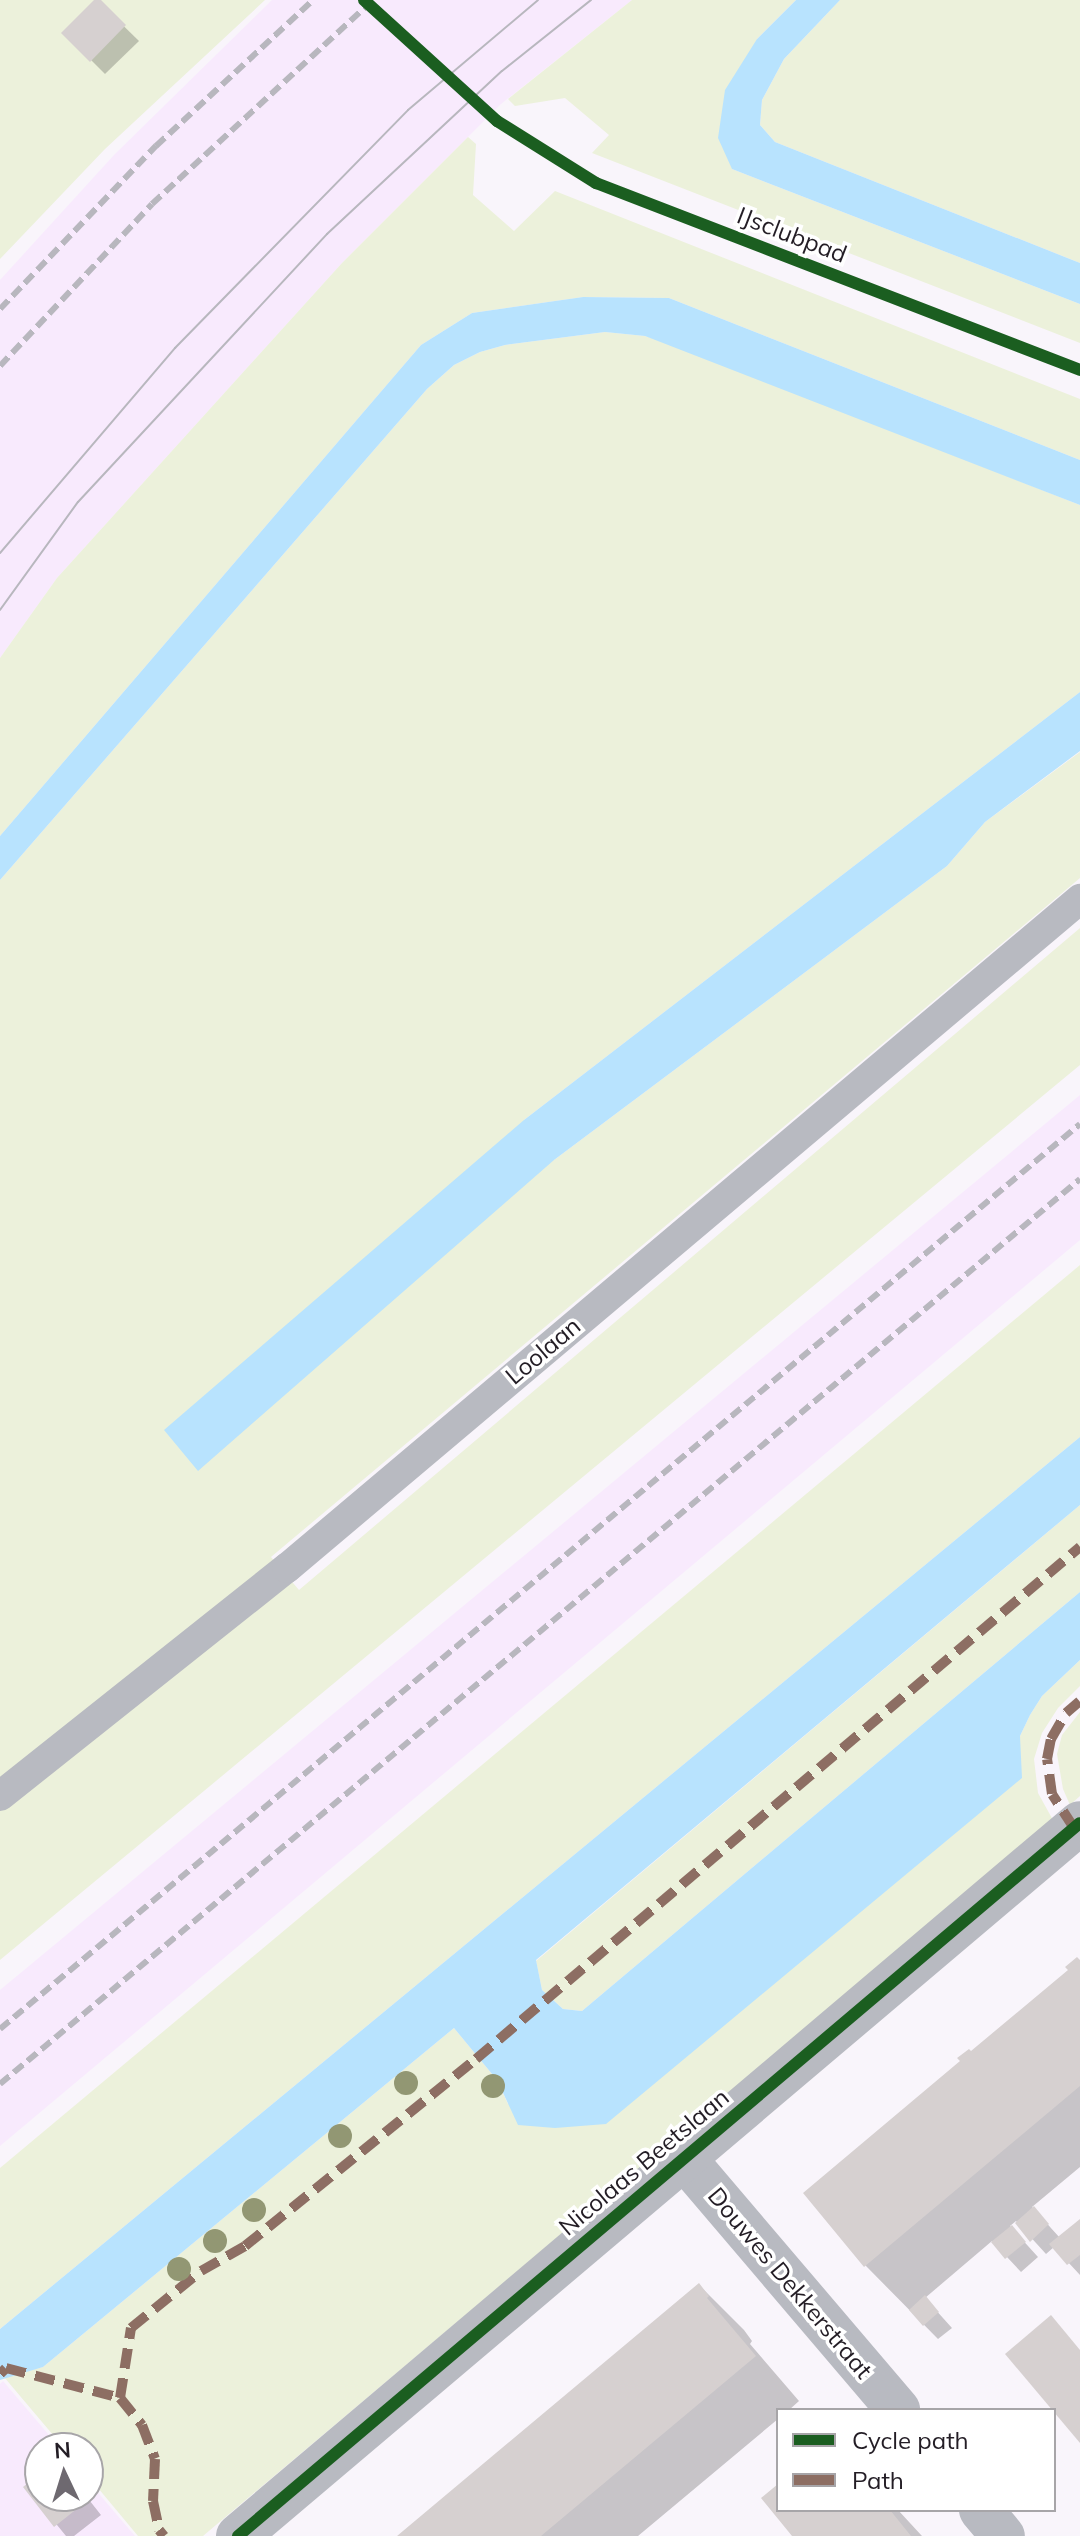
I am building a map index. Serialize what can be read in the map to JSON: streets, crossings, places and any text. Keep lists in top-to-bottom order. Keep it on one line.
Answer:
{"streets":{"street":["Nicolaas Beetslaan","Douwes Dekkerstraat"],"lane":["Loolaan"],"cycle path":["IJsclubpad"]},"crossings":[["Nicolaas Beetslaan","Douwes Dekkerstraat"]],"legend":["Cycle path","Path"],"north":"top"}
